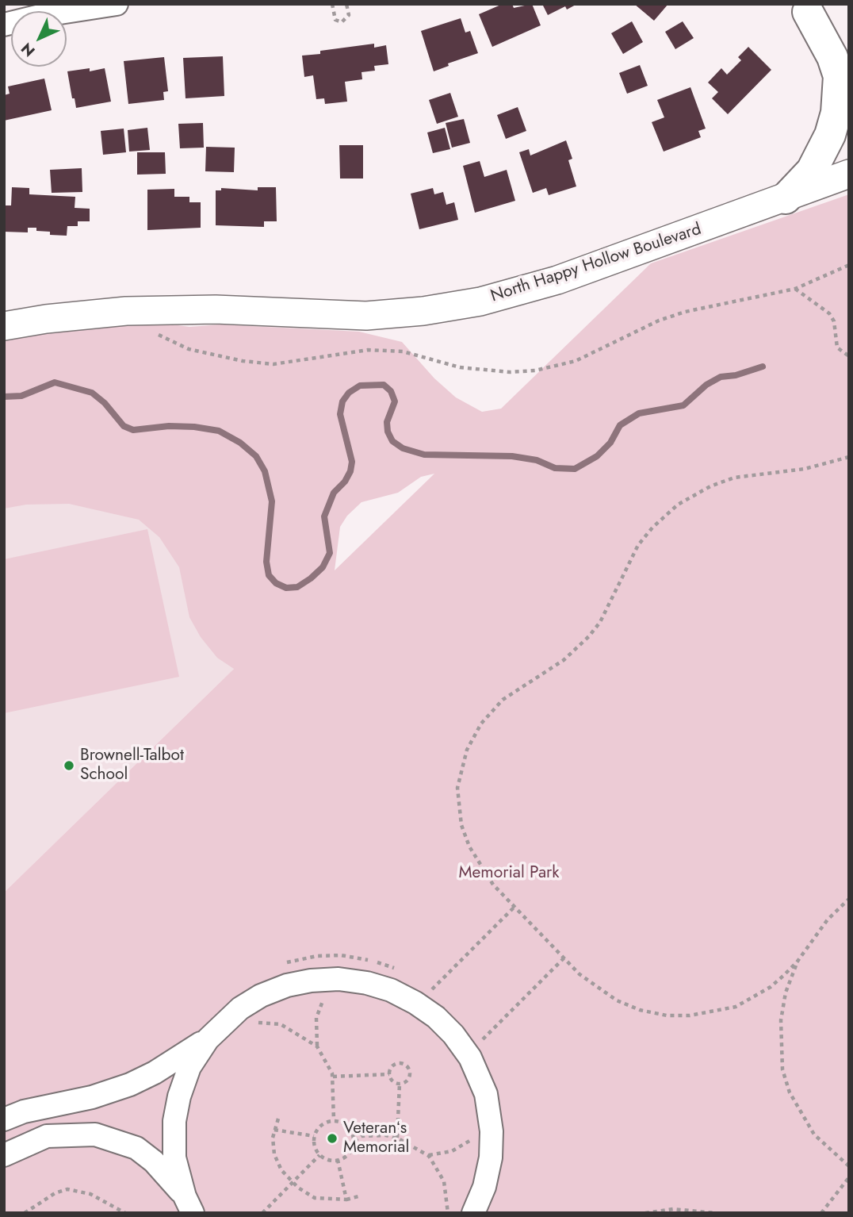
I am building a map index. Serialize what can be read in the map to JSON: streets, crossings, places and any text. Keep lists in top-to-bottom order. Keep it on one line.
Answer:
{"streets":{"street":["North Happy Hollow Boulevard"]},"parks":["Memorial Park"],"places":["Brownell-Talbot School","Veteranʻs Memorial"],"north":"bottom left"}
